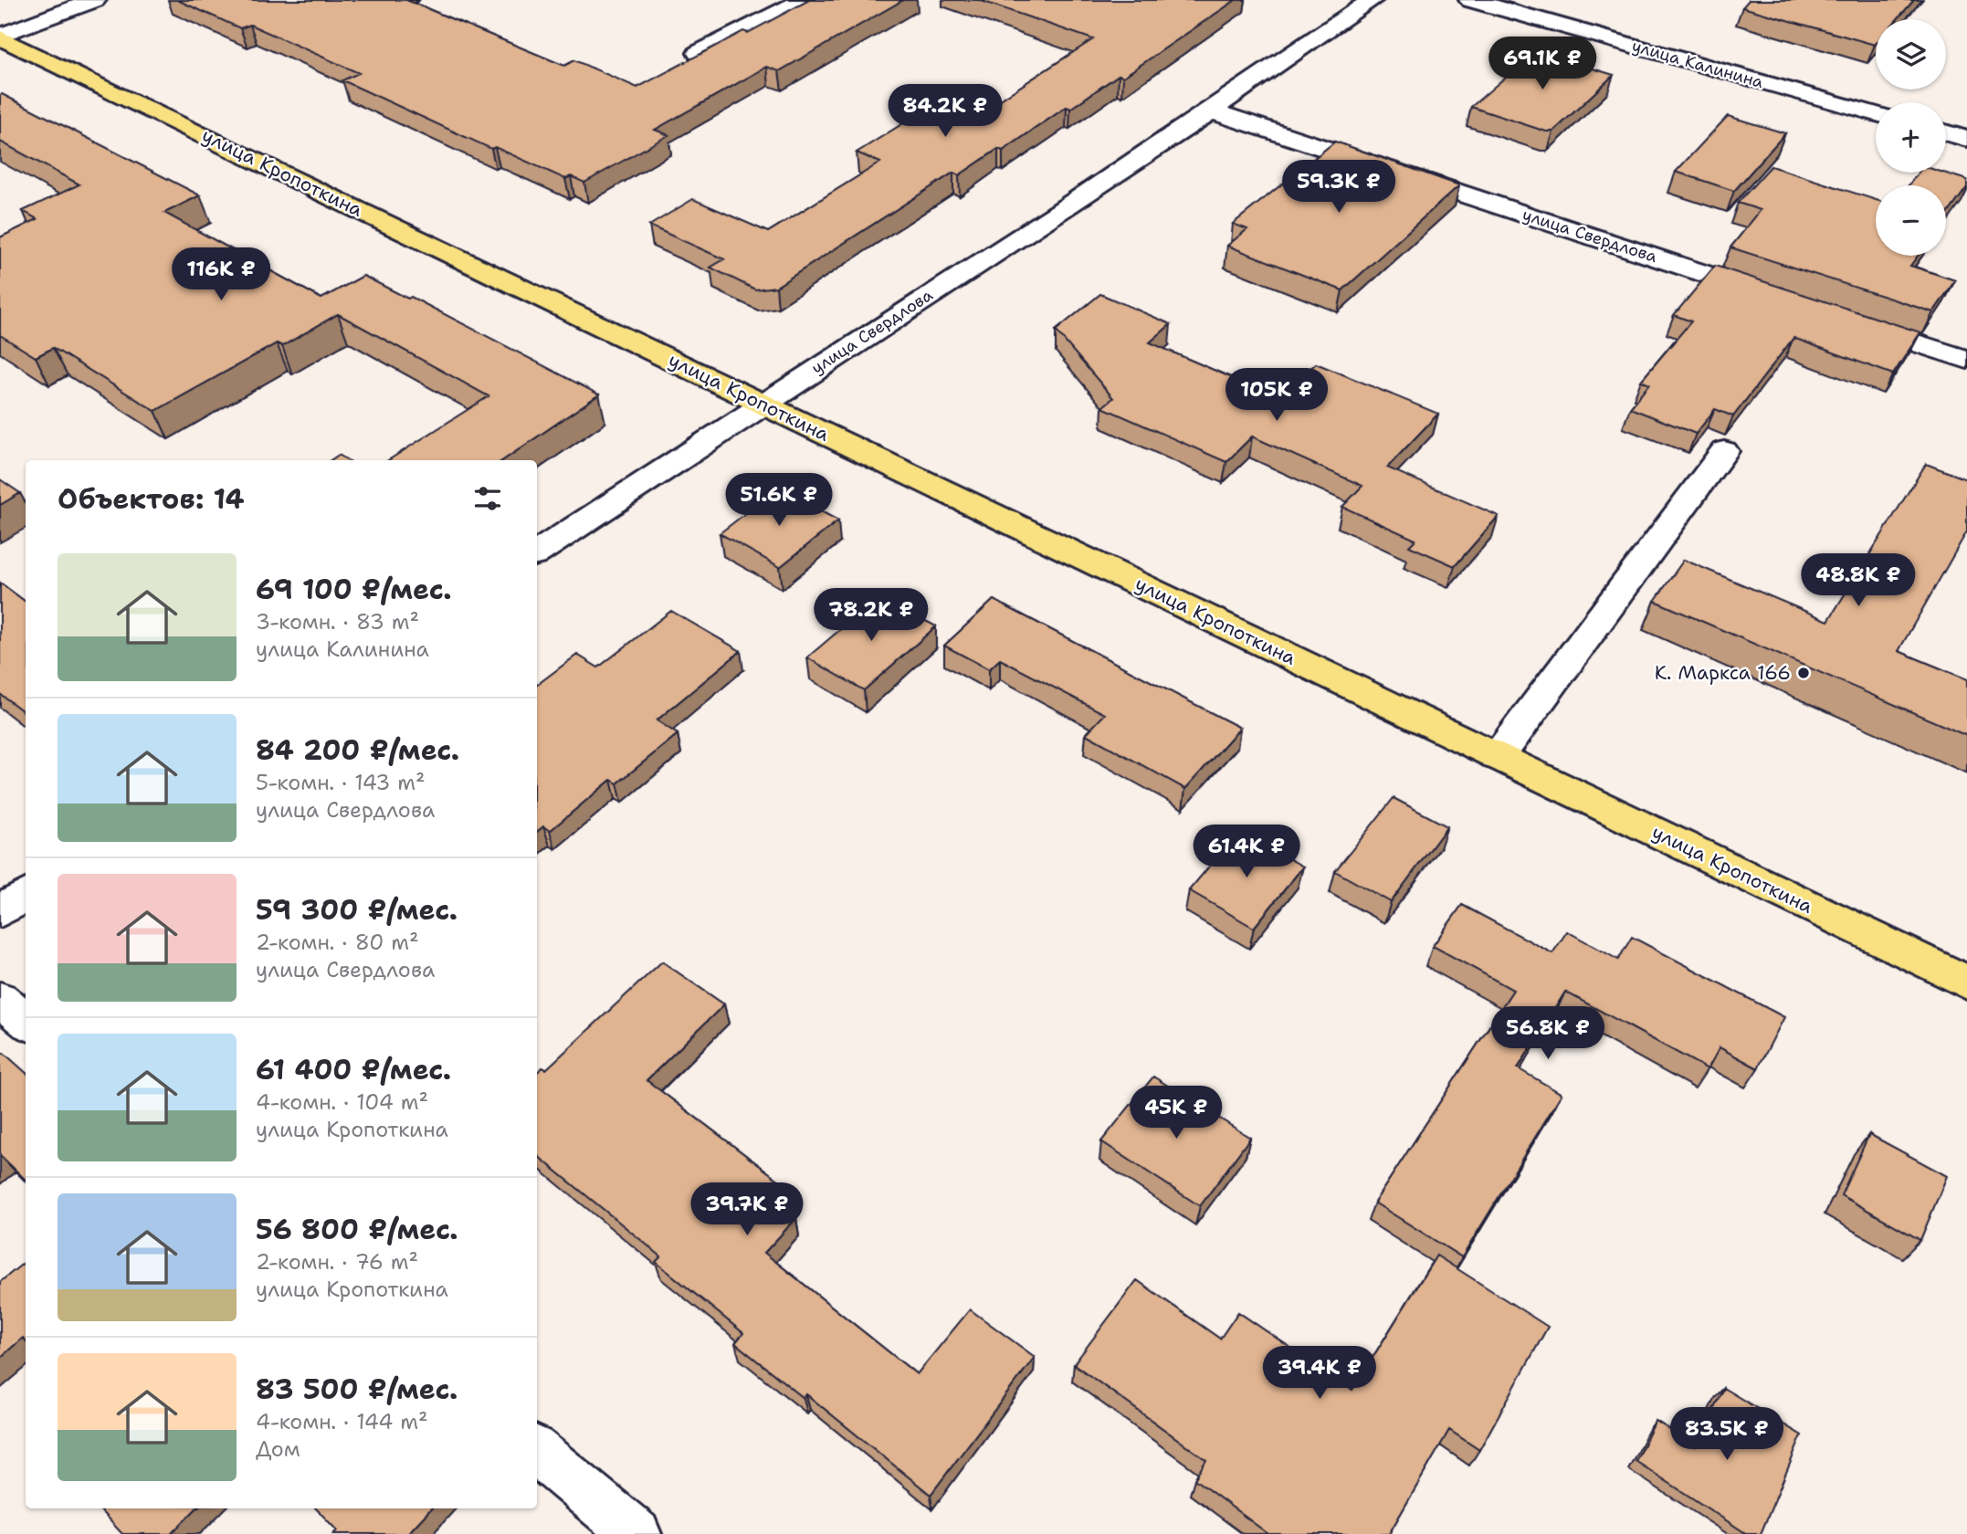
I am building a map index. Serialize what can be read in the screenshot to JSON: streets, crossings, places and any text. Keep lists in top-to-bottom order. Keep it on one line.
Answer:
{"streets":{"main road":["улица Кропоткина"],"street":["улица Калинина","улица Свердлова"]},"crossings":[["улица Кропоткина","улица Свердлова"]],"places":["К. Маркса 166"],"page":{"map_buttons":["+","−"],"price":["69.1K ₽","84.2K ₽","59.3K ₽","116K ₽","105K ₽","51.6K ₽","48.8K ₽","78.2K ₽","61.4K ₽","56.8K ₽","45K ₽","39.7K ₽","39.4K ₽","83.5K ₽"],"heading":"Объектов: 14","list":[{"name":"69 100 ₽/мес.","note":"3-комн. · 83 m² · улица Калинина"},{"name":"84 200 ₽/мес.","note":"5-комн. · 143 m² · улица Свердлова"},{"name":"59 300 ₽/мес.","note":"2-комн. · 80 m² · улица Свердлова"},{"name":"61 400 ₽/мес.","note":"4-комн. · 104 m² · улица Кропоткина"},{"name":"56 800 ₽/мес.","note":"2-комн. · 76 m² · улица Кропоткина"},{"name":"83 500 ₽/мес.","note":"4-комн. · 144 m² · Дом"}]}}
